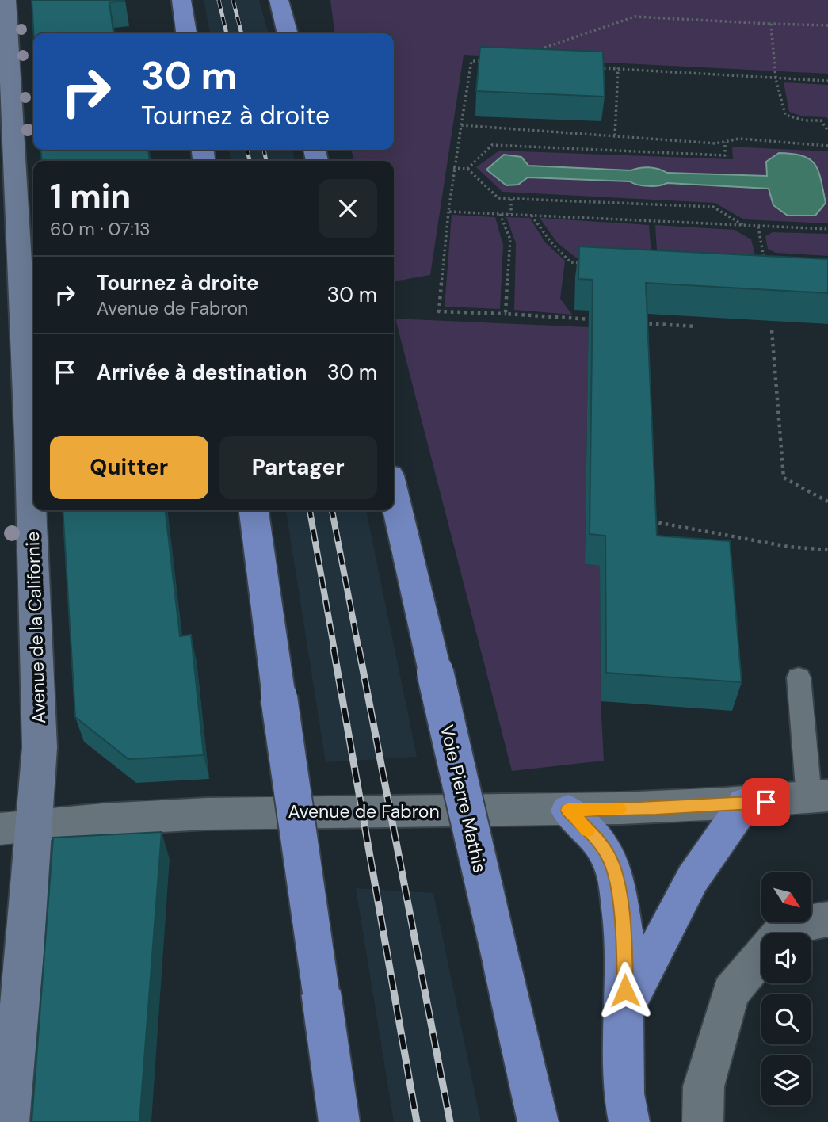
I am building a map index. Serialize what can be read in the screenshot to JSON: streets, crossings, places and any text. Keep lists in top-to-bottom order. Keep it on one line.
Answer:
{"streets":{"highway":["Voie Pierre Mathis"],"main road":["Avenue de la Californie"],"street":["Avenue de Fabron"]},"crossings":[["Avenue de la Californie","Avenue de Fabron"]],"north":"bottom right","page":{"turn":["30 m","Tournez à droite"],"heading":["1 min","60 m · 07:13"],"list":[{"name":"Tournez à droite","note":"Avenue de Fabron","value":"30 m"},{"name":"Arrivée à destination","value":"30 m"}],"buttons":["Quitter","Partager"]}}
